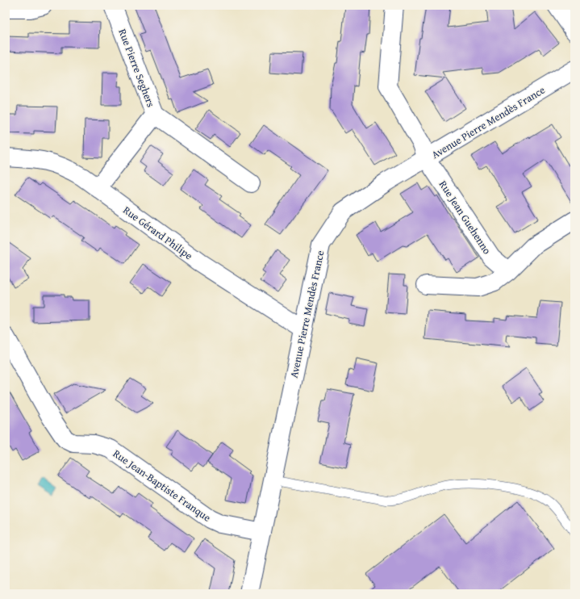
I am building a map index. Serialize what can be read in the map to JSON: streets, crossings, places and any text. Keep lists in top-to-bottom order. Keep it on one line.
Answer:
{"streets":{"street":["Rue Pierre Seghers","Avenue Pierre Mendès France","Rue Jean Guehenno","Rue Gérard Philipe","Rue Jean-Baptiste Franque"]},"crossings":[["Rue Pierre Seghers","Rue Gérard Philipe"],["Avenue Pierre Mendès France","Rue Jean Guehenno"],["Avenue Pierre Mendès France","Rue Gérard Philipe"],["Avenue Pierre Mendès France","Rue Jean-Baptiste Franque"]]}
